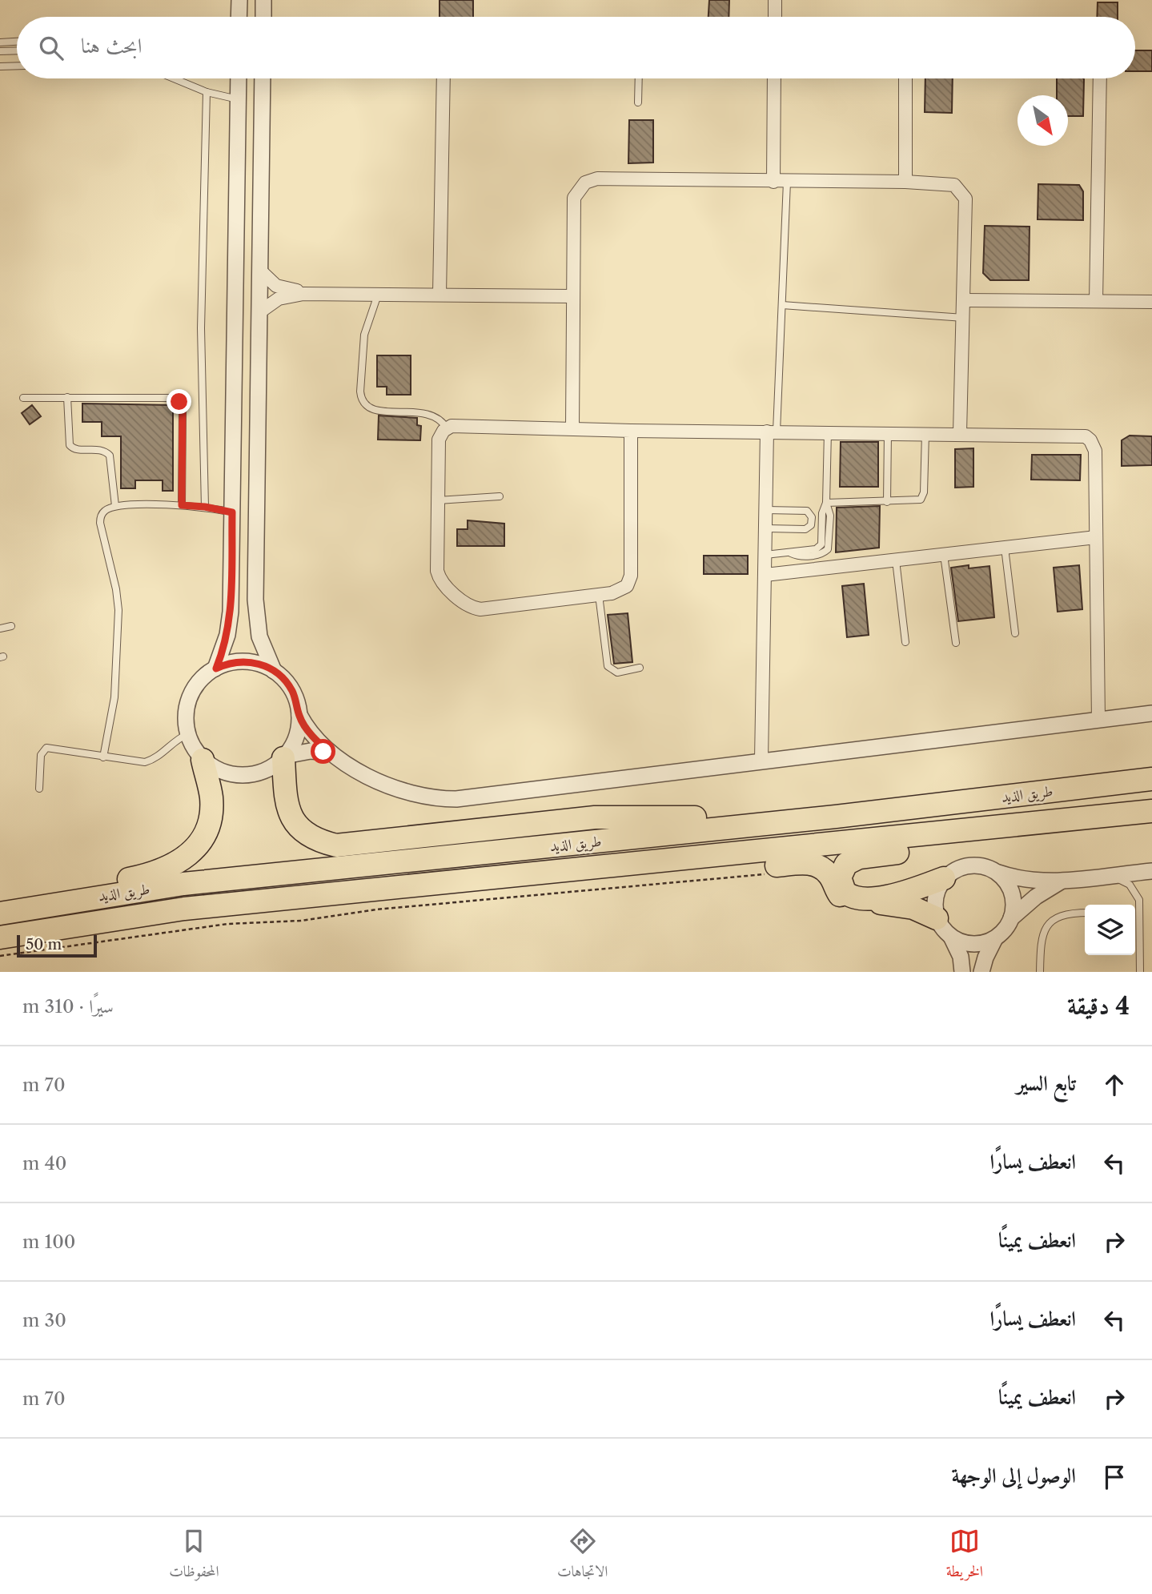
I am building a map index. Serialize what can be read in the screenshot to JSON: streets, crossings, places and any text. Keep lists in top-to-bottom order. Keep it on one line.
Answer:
{"streets":{"highway":["طريق الذيد"]},"scale_bar":"50 m","north":"bottom right","page":{"search":"ابحث هنا","scale":"50 m","heading":["4 دقيقة","سيرًا · 310 m"],"list":[["تابع السير","70 m"],["انعطف يسارًا","40 m"],["انعطف يمينًا","100 m"],["انعطف يسارًا","30 m"],["انعطف يمينًا","70 m"],"الوصول إلى الوجهة"],"nav":["الخريطة","الاتجاهات","المحفوظات"]}}
